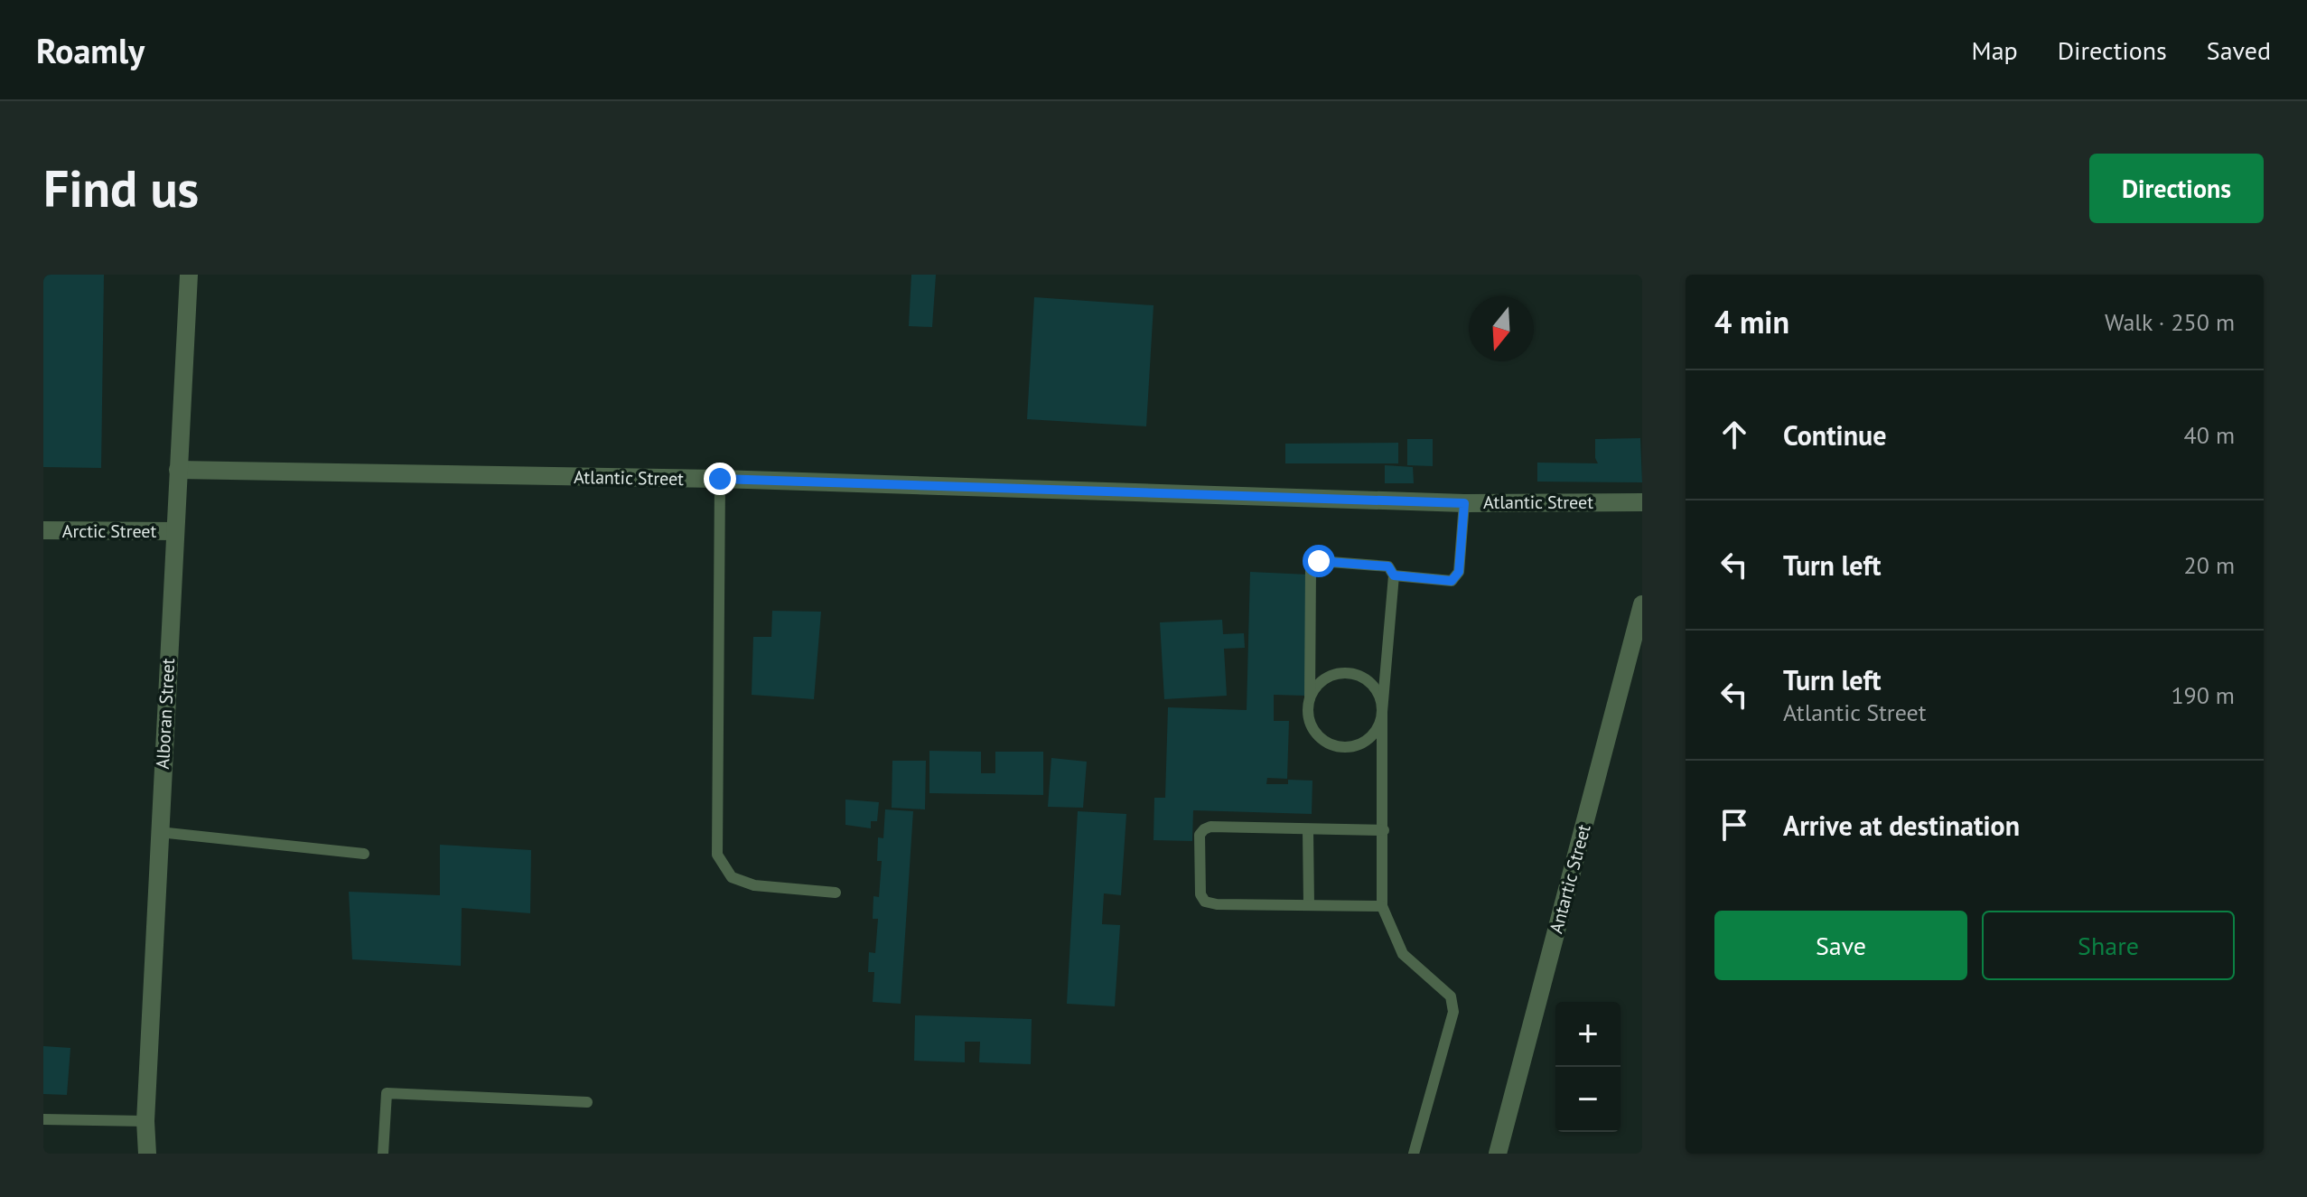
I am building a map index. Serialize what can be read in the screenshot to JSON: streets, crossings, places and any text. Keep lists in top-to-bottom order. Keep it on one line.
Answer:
{"streets":{"street":["Atlantic Street","Arctic Street","Alboran Street","Antartic Street"]},"crossings":[["Atlantic Street","Alboran Street"],["Arctic Street","Alboran Street"]],"north":"bottom","page":{"header":"Roamly","nav":["Map","Directions","Saved"],"buttons":["Directions",["Save","Share"]],"title":"Find us","heading":["4 min","Walk · 250 m"],"list":[["Continue","40 m"],["Turn left","20 m"],["Turn left","Atlantic Street","190 m"],"Arrive at destination"],"map_buttons":["+","−"]}}
